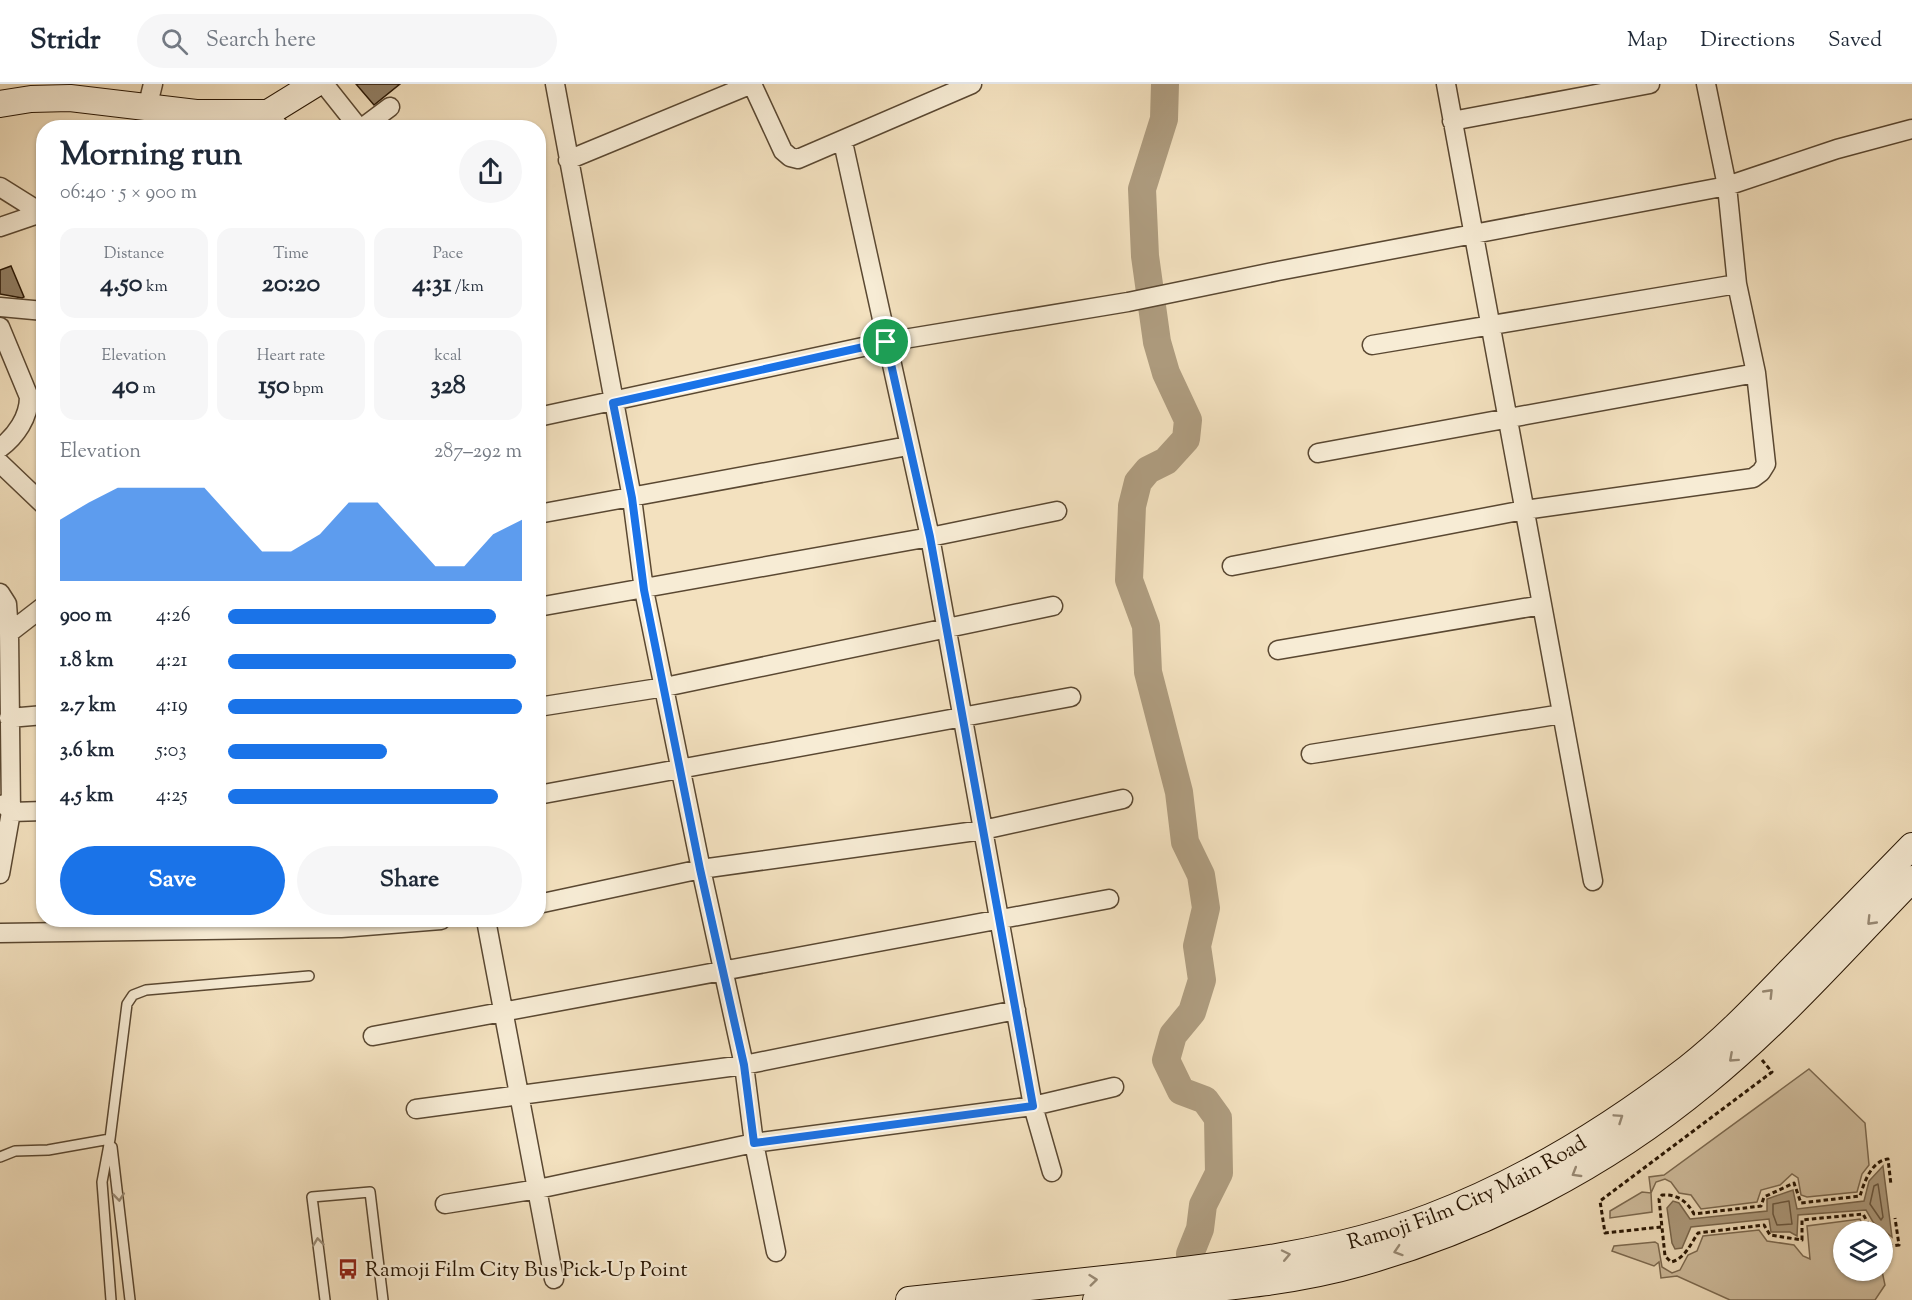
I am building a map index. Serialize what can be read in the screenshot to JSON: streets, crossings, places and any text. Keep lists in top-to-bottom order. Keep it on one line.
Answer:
{"streets":{"street":["Ramoji Film City Main Road"]},"places":{"bus stop":["Ramoji Film City Bus Pick-Up Point"]},"page":{"header":"Stridr","search":"Search here","nav":["Map","Directions","Saved"],"heading":["Morning run","06:40 · 5 × 900 m"],"stats":[["Distance","4.50 km"],["Time","20:20"],["Pace","4:31 /km"],["Elevation","40 m"],["Heart rate","150 bpm"],["kcal","328"]],"chart":["Elevation","287–292 m"],"list":[{"name":"900 m","note":"4:26"},{"name":"1.8 km","note":"4:21"},{"name":"2.7 km","note":"4:19"},{"name":"3.6 km","note":"5:03"},{"name":"4.5 km","note":"4:25"}],"buttons":["Save","Share"]}}
